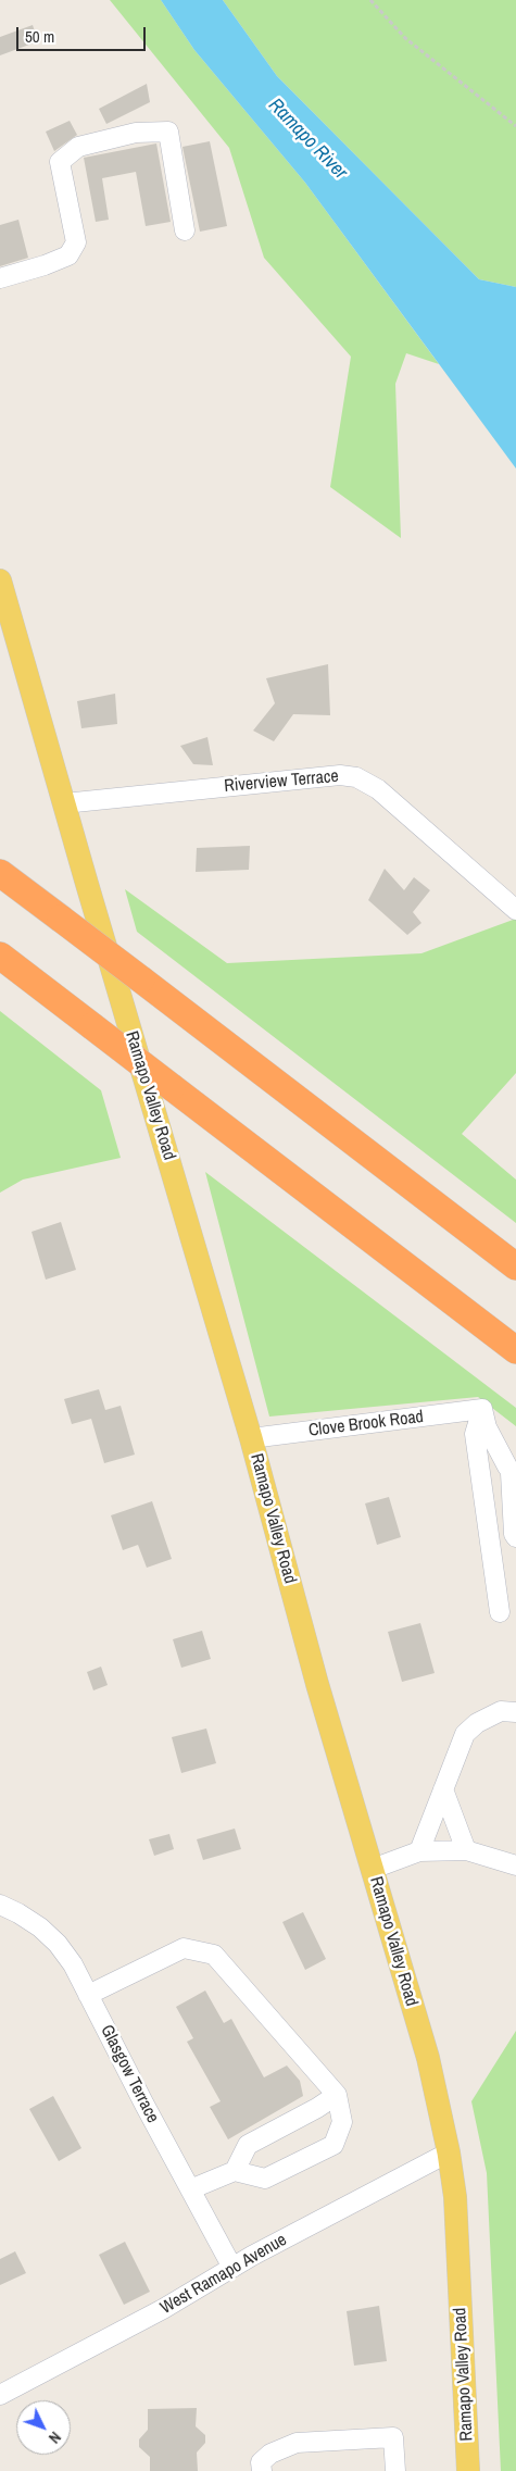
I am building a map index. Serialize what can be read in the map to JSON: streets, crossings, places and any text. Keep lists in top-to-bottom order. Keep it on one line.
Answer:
{"streets":{"main road":["Ramapo Valley Road"],"street":["Riverview Terrace","Clove Brook Road","Glasgow Terrace","West Ramapo Avenue"]},"crossings":[["Riverview Terrace","Ramapo Valley Road"],["Ramapo Valley Road","Clove Brook Road"],["Ramapo Valley Road","West Ramapo Avenue"],["Glasgow Terrace","West Ramapo Avenue"]],"water":["Ramapo River"],"scale_bar":"50 m","north":"bottom right"}
